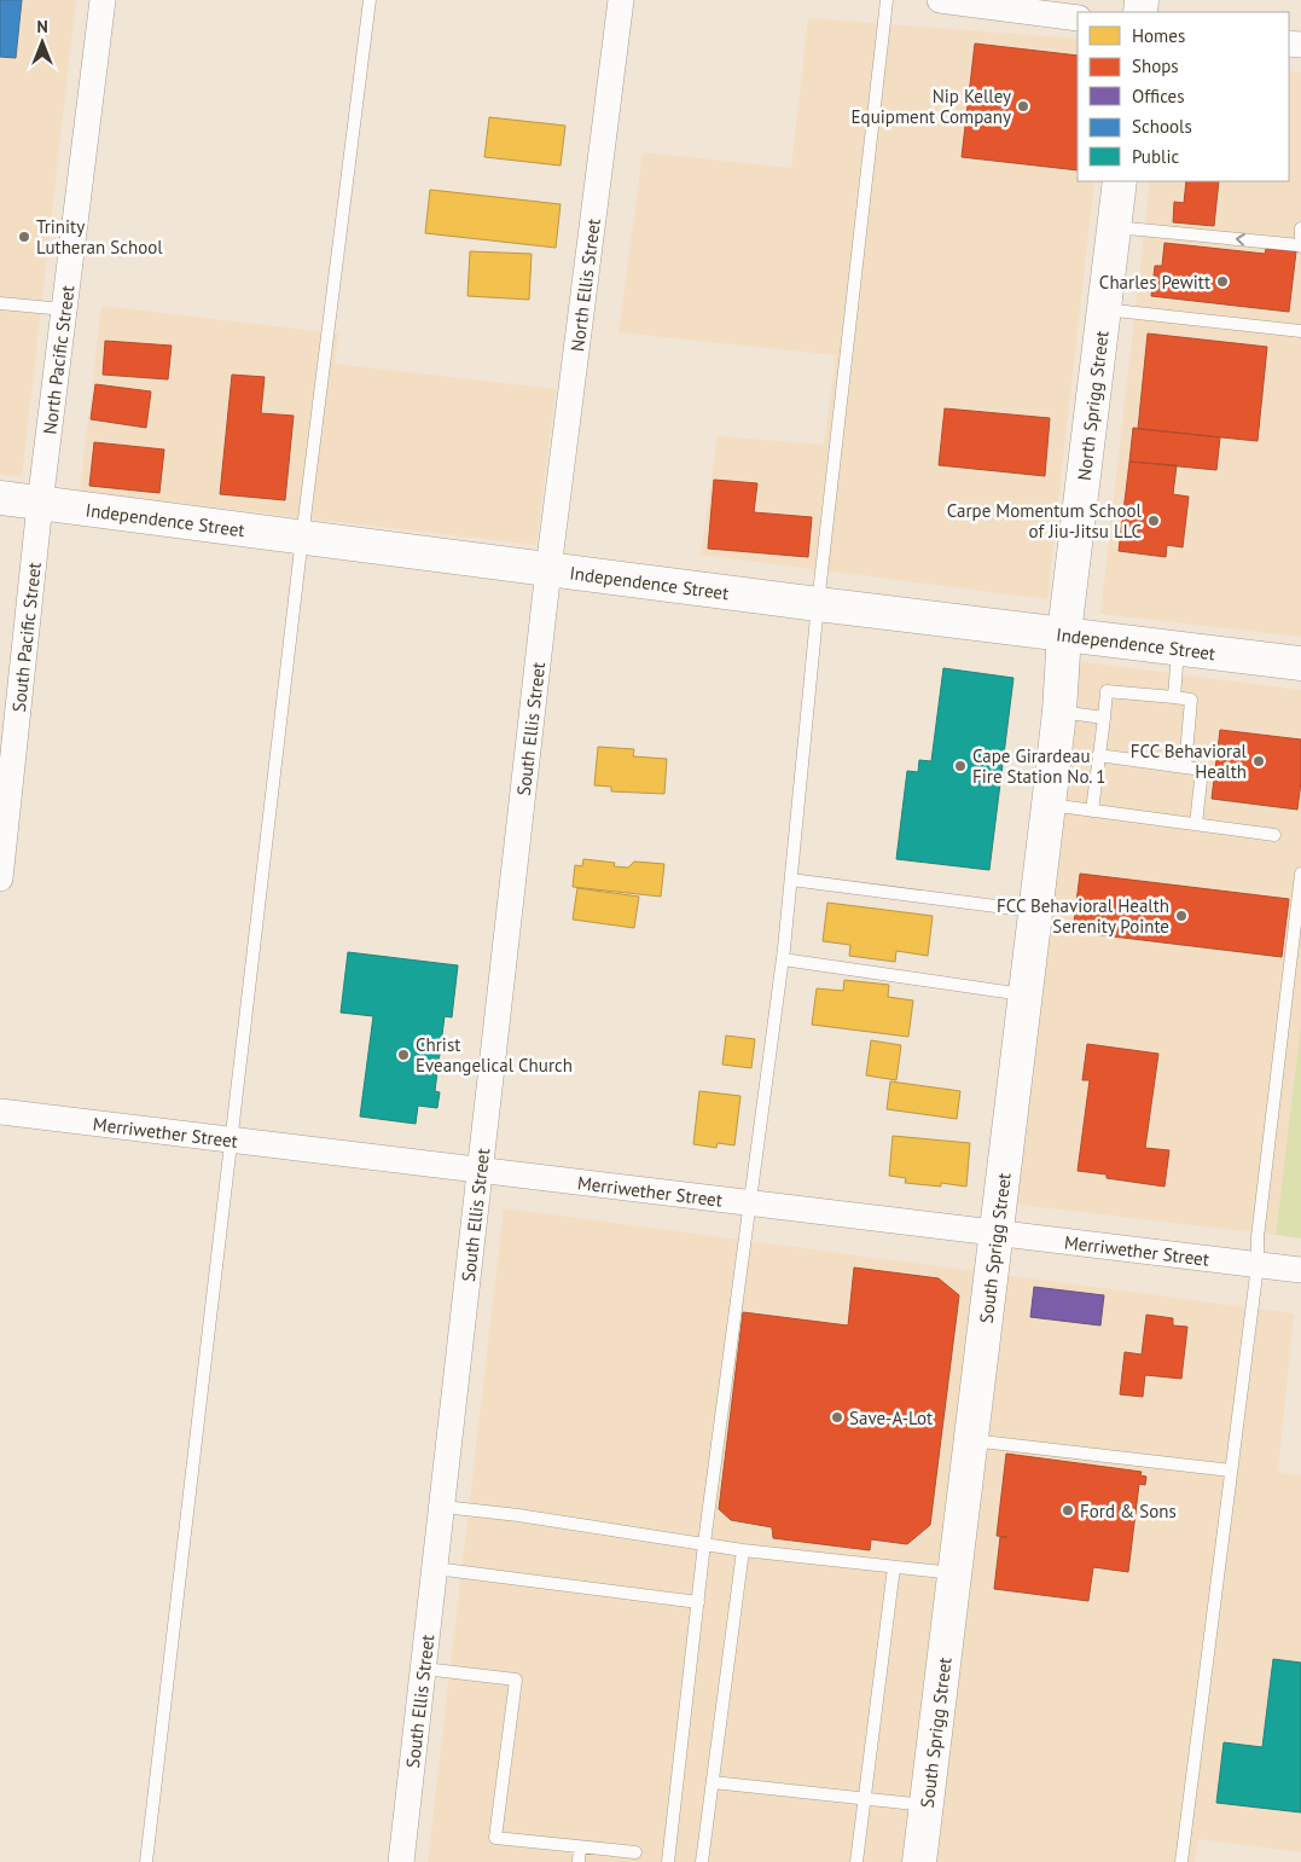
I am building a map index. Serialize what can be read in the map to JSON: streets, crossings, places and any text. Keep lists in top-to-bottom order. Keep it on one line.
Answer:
{"streets":{"main road":["North Sprigg Street","Independence Street","South Sprigg Street"],"street":["North Ellis Street","North Pacific Street","South Pacific Street","South Ellis Street","Merriwether Street"]},"crossings":[["North Ellis Street","Independence Street"],["North Ellis Street","South Ellis Street"],["North Pacific Street","Independence Street"],["North Pacific Street","South Pacific Street"],["North Sprigg Street","Independence Street"],["North Sprigg Street","South Sprigg Street"],["Independence Street","South Pacific Street"],["Independence Street","South Ellis Street"],["Independence Street","South Sprigg Street"],["South Ellis Street","Merriwether Street"],["Merriwether Street","South Sprigg Street"]],"places":["Nip Kelley Equipment Company","Trinity Lutheran School","Charles Pewitt","Carpe Momentum School of Jiu-Jitsu LLC","FCC Behavioral Health","Cape Girardeau Fire Station No. 1","FCC Behavioral Health Serenity Pointe","Christ Eveangelical Church","Save-A-Lot","Ford & Sons"],"legend":["Homes","Shops","Offices","Schools","Public"],"north":"top"}
